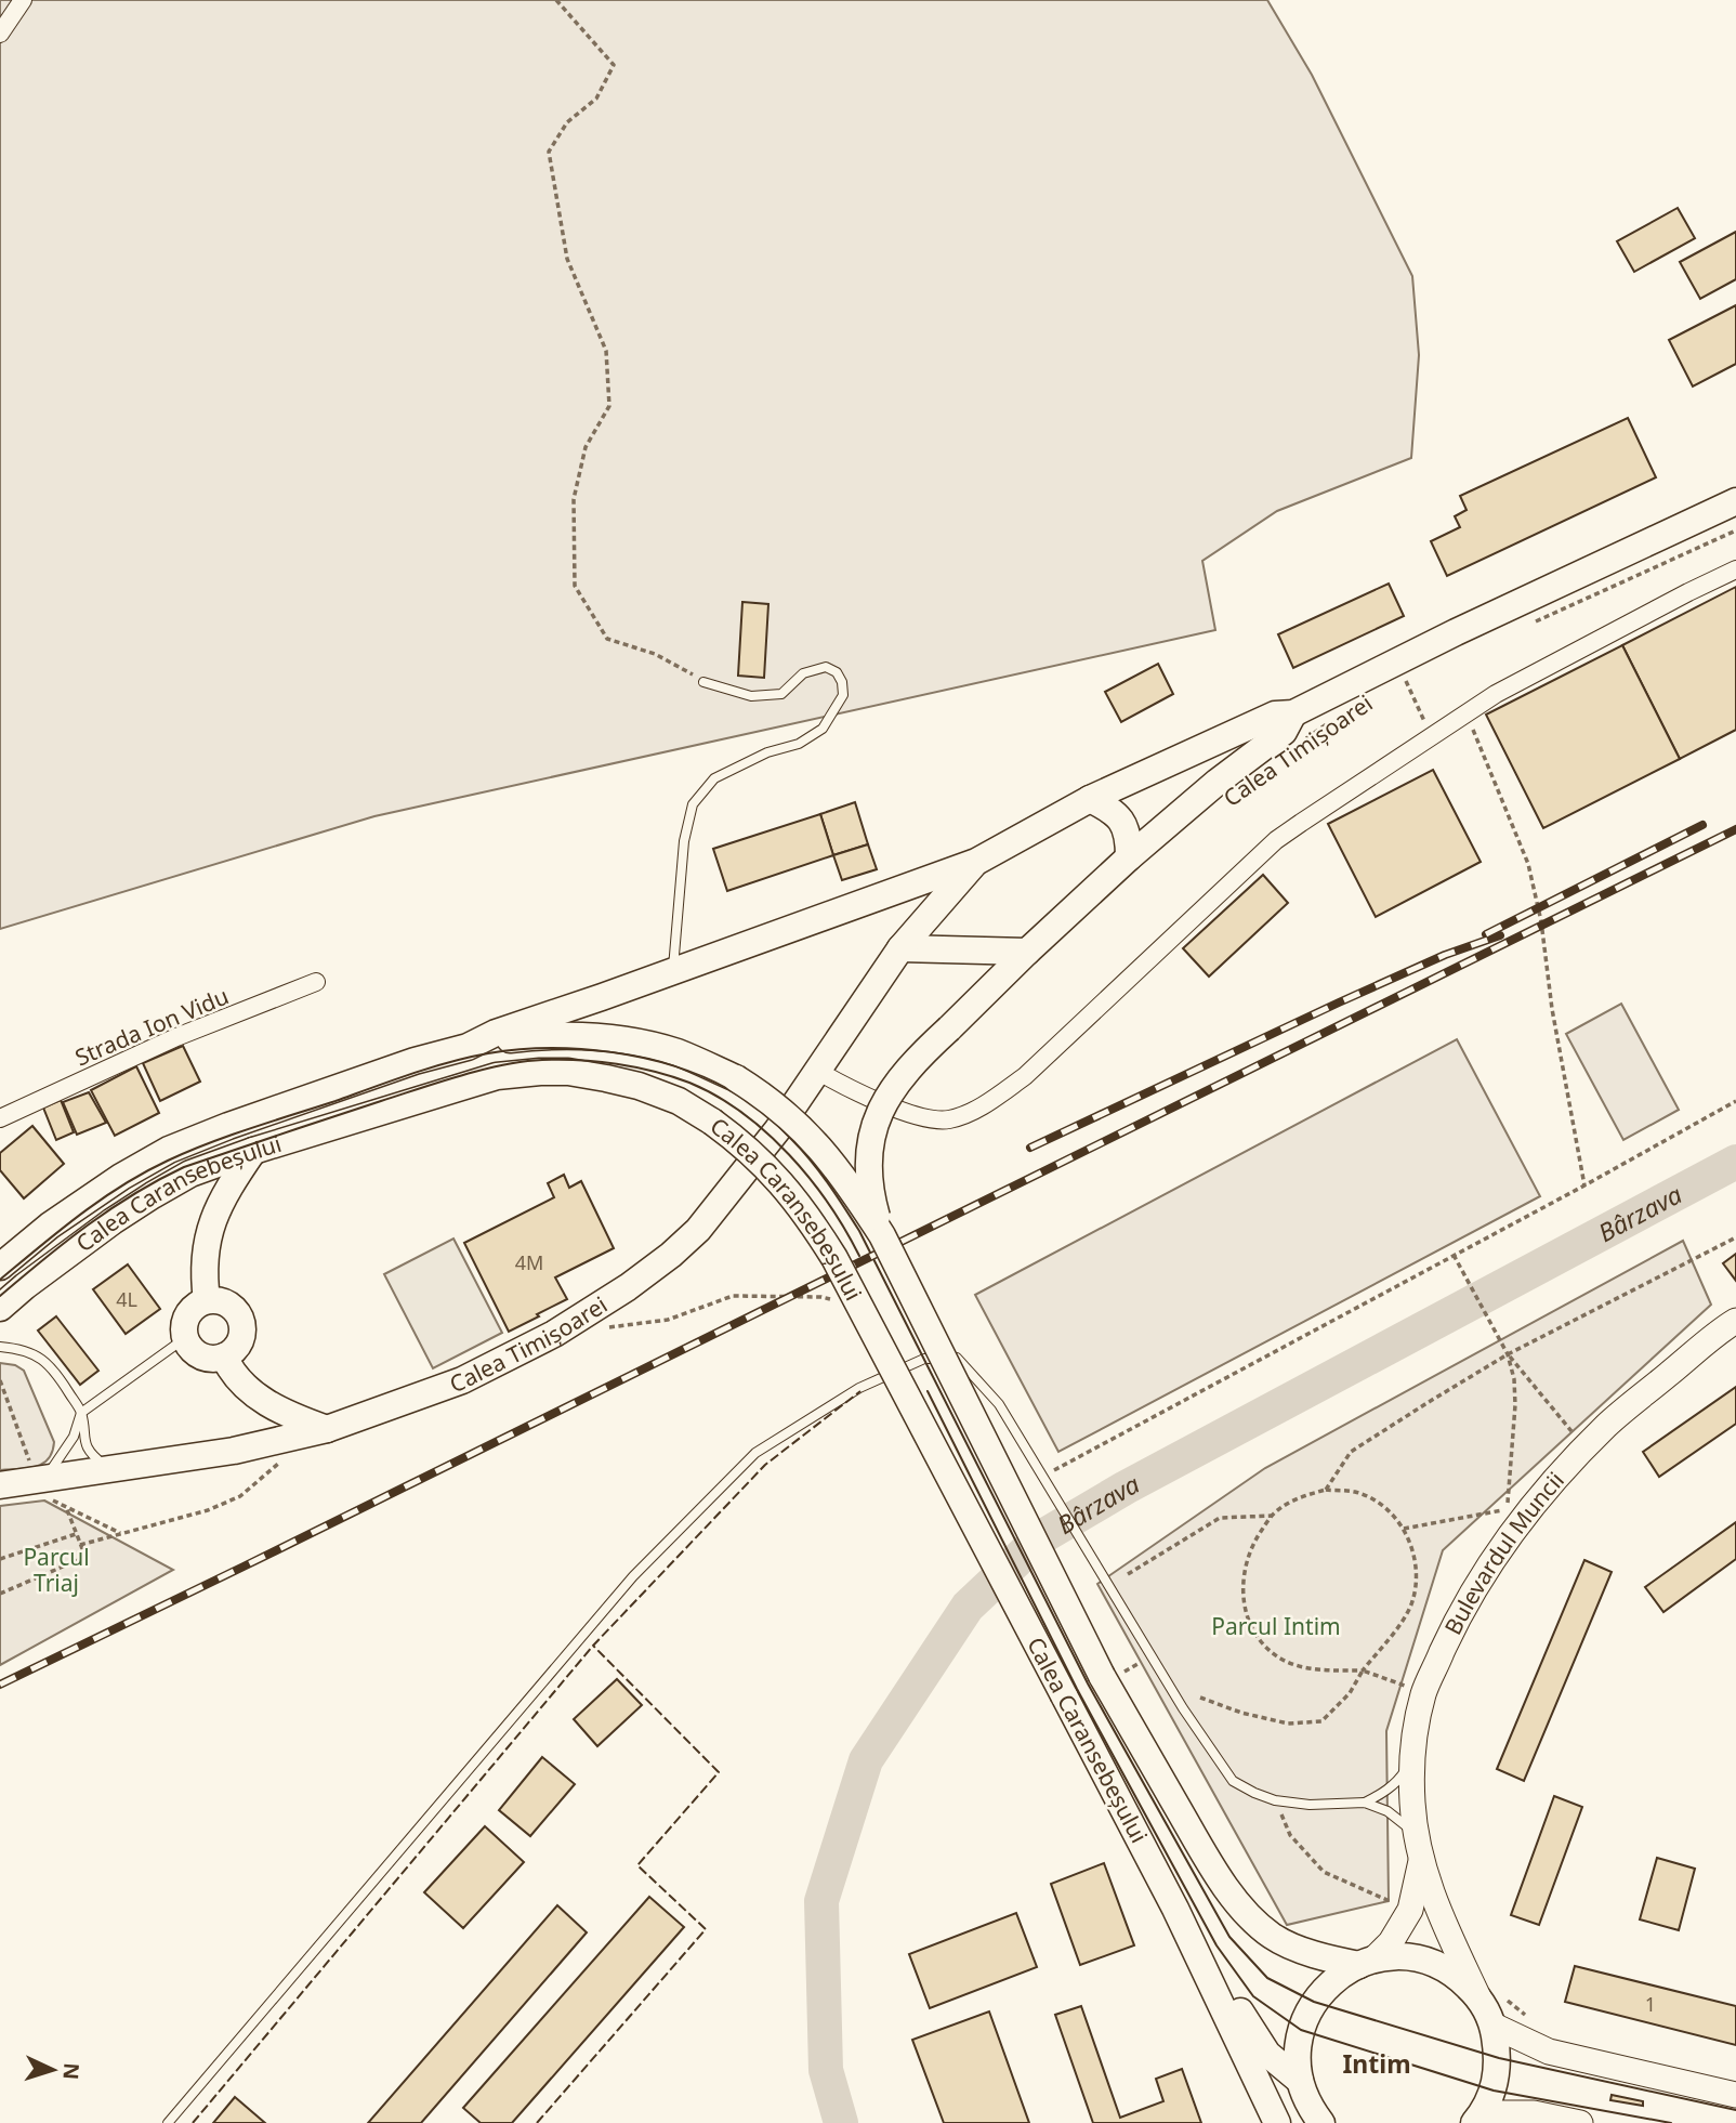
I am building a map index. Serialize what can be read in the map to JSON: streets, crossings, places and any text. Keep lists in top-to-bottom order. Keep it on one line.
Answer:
{"streets":{"main road":["Calea Timișoarei","Calea Caransebeșului"],"street":["Strada Ion Vidu","Bulevardul Muncii"]},"crossings":[["Calea Timișoarei","Calea Caransebeșului"],["Calea Caransebeșului","Bulevardul Muncii"]],"districts":["Intim"],"water":["Bârzava"],"parks":["Parcul Triaj","Parcul Intim"],"house_numbers":["4M","4L","1"],"north":"right"}
